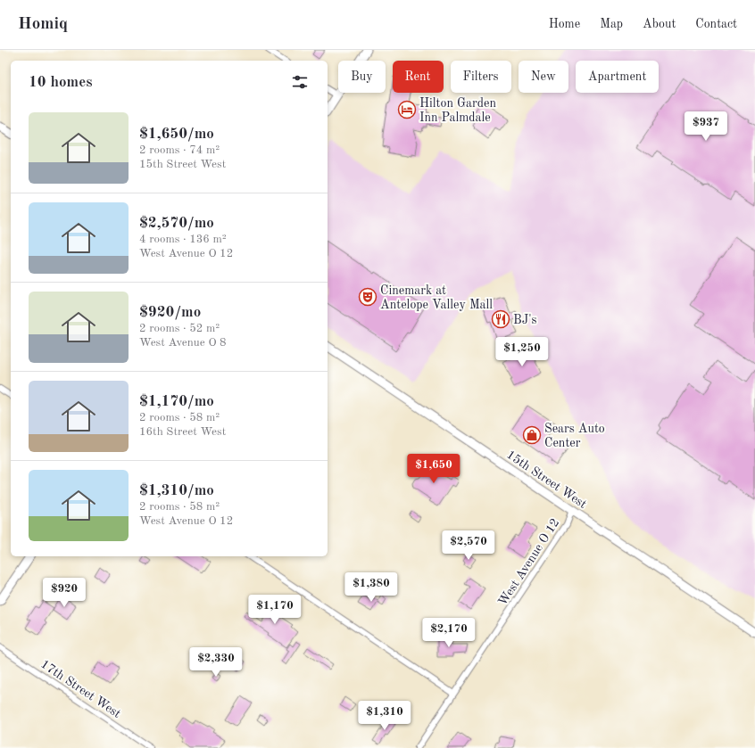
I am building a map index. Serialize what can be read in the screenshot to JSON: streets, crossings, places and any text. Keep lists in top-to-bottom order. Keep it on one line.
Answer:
{"streets":{"street":["15th Street West","West Avenue O 12","17th Street West"]},"crossings":[["15th Street West","West Avenue O 12"]],"places":{"hotel":["Hilton Garden Inn Palmdale"],"theatre":["Cinemark at Antelope Valley Mall"],"restaurant":["BJ's"],"shop":["Sears Auto Center"]},"page":{"header":"Homiq","nav":["Home","Map","About","Contact"],"chip":["Buy","Rent","Filters","New","Apartment"],"heading":"10 homes","list":[{"name":"$1,650/mo","note":"2 rooms · 74 m² · 15th Street West"},{"name":"$2,570/mo","note":"4 rooms · 136 m² · West Avenue O 12"},{"name":"$920/mo","note":"2 rooms · 52 m² · West Avenue O 8"},{"name":"$1,170/mo","note":"2 rooms · 58 m² · 16th Street West"},{"name":"$1,310/mo","note":"2 rooms · 58 m² · West Avenue O 12"}],"price":["$937","$1,250","$1,650","$2,570","$1,380","$920","$1,170","$2,170","$2,330","$1,310"]}}
